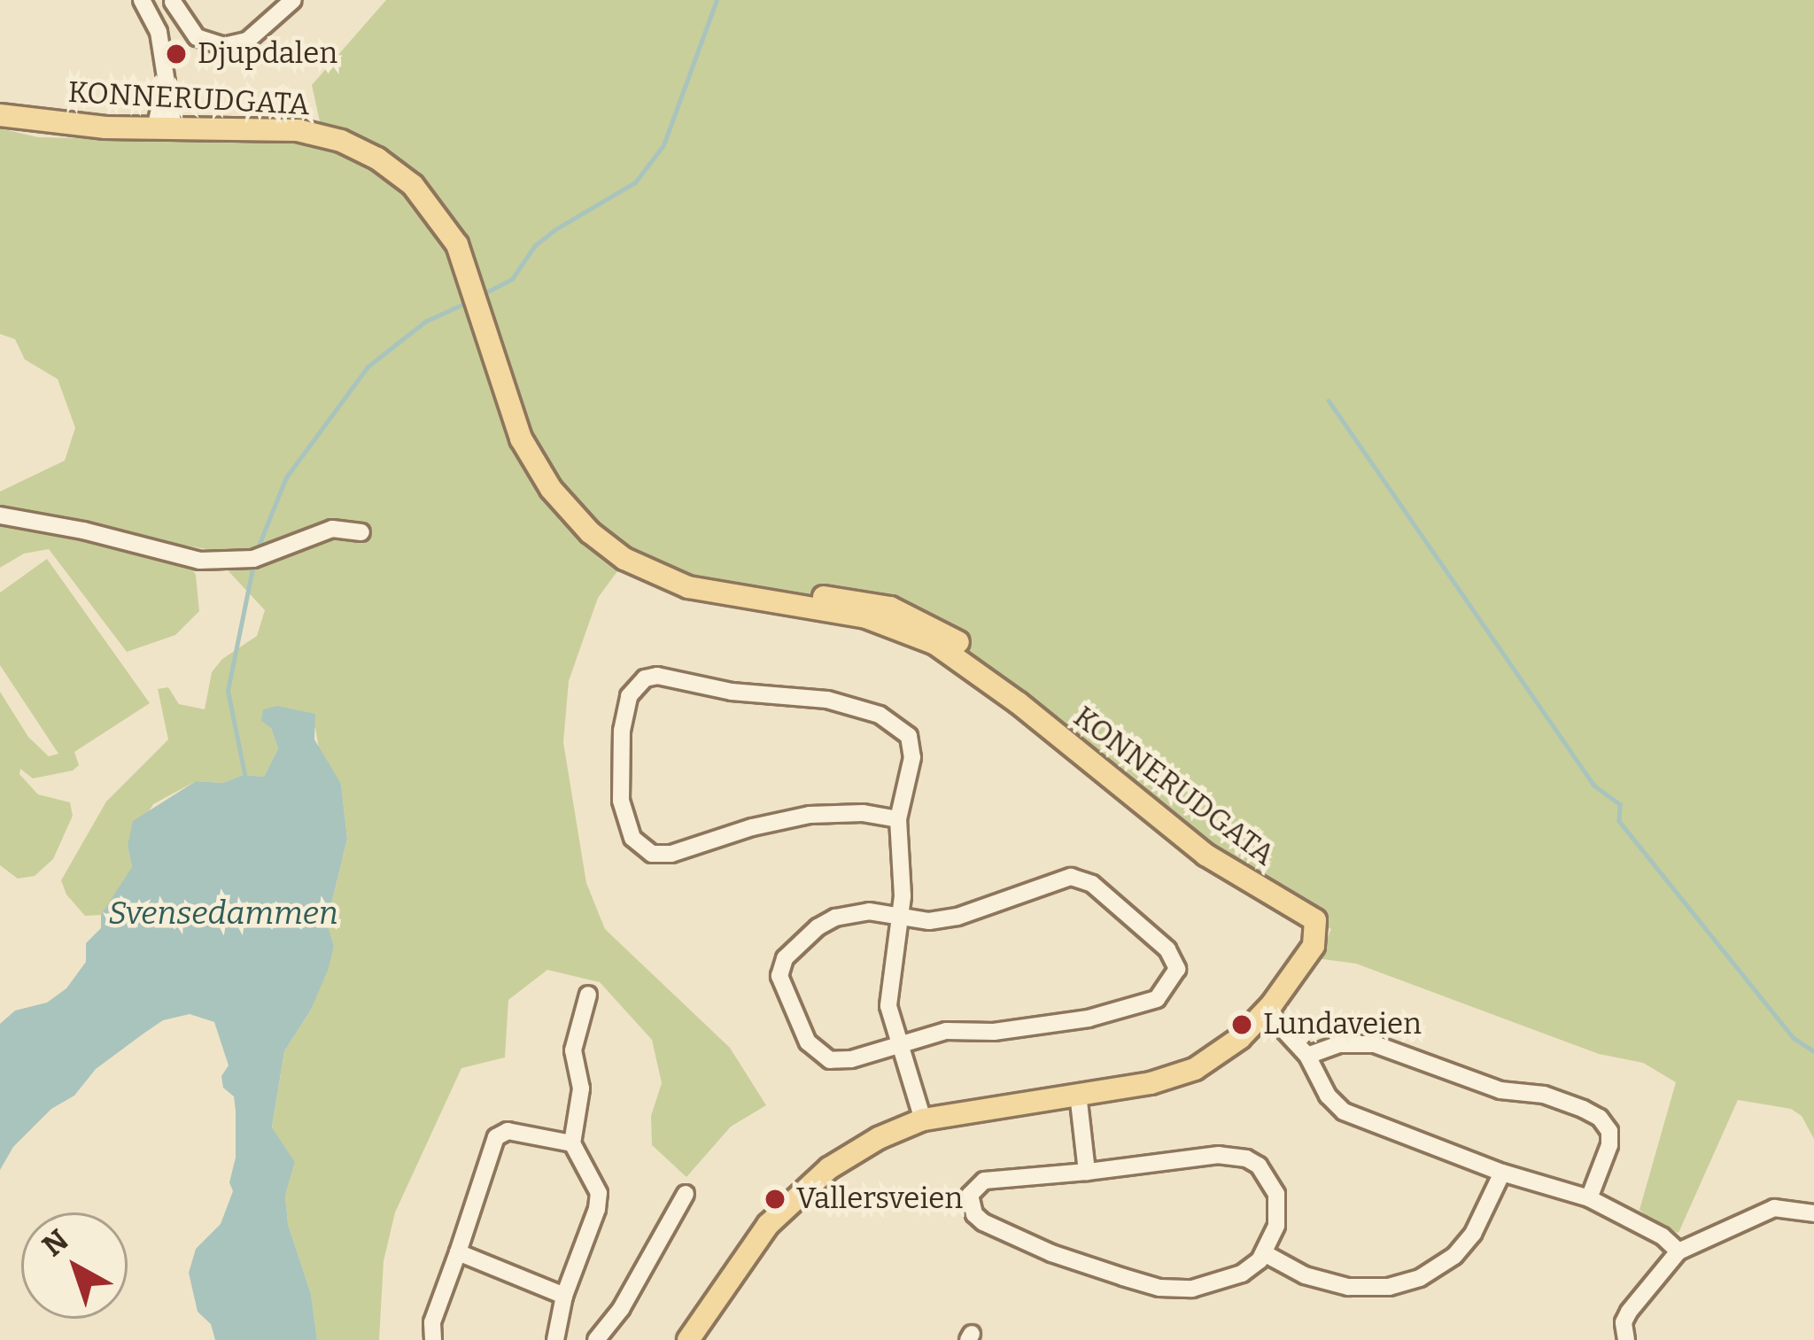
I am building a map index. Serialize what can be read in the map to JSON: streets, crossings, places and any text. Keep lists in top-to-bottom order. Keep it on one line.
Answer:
{"streets":{"main road":["KONNERUDGATA"]},"water":["Svensedammen"],"places":["Djupdalen","Lundaveien","Vallersveien"],"north":"top left"}
